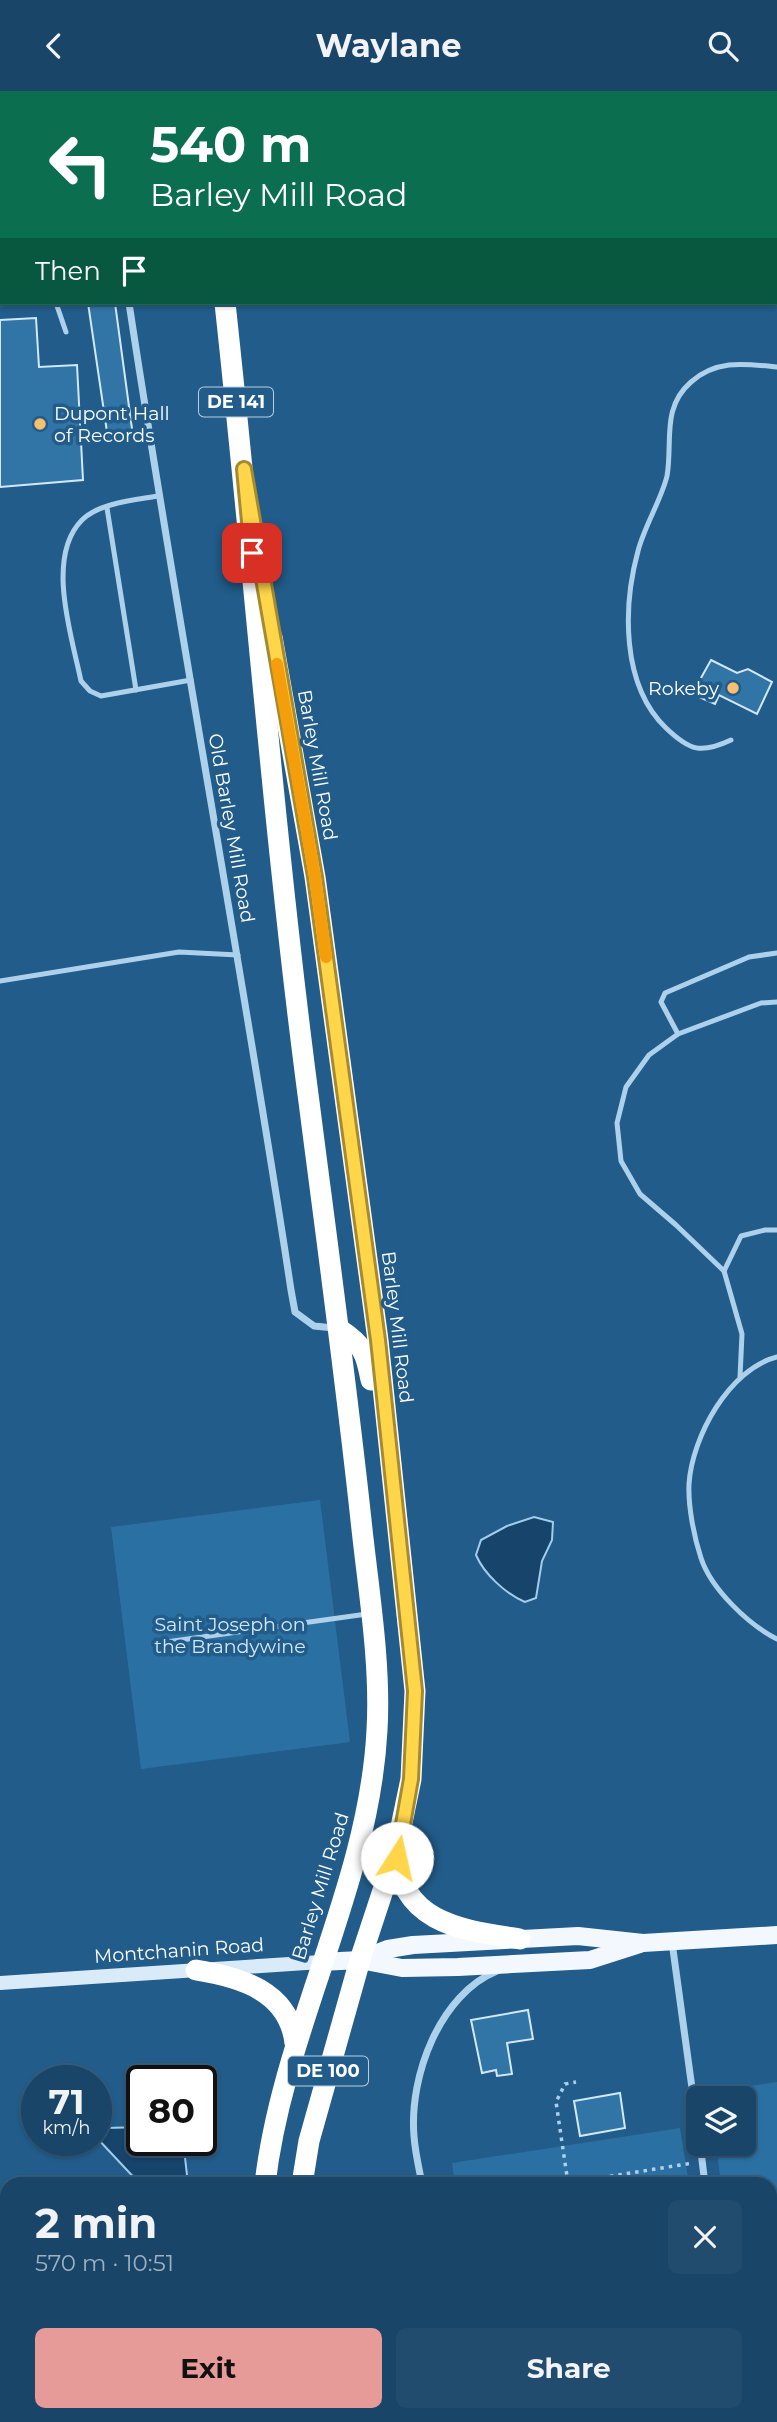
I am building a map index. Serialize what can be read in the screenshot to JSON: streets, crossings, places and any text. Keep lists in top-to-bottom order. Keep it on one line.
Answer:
{"streets":{"highway":["DE 141","Barley Mill Road","DE 100"],"main road":["Montchanin Road"],"street":["Old Barley Mill Road"]},"crossings":[["Barley Mill Road","Old Barley Mill Road"],["Barley Mill Road","Montchanin Road"]],"parks":["Saint Joseph on the Brandywine"],"places":["Dupont Hall of Records","Rokeby"],"page":{"header":"Waylane","turn":["540 m","Barley Mill Road"],"then":"Then","speed":"71 km/h","limit":"80","heading":["2 min","570 m · 10:51"],"buttons":["Exit","Share"]}}
